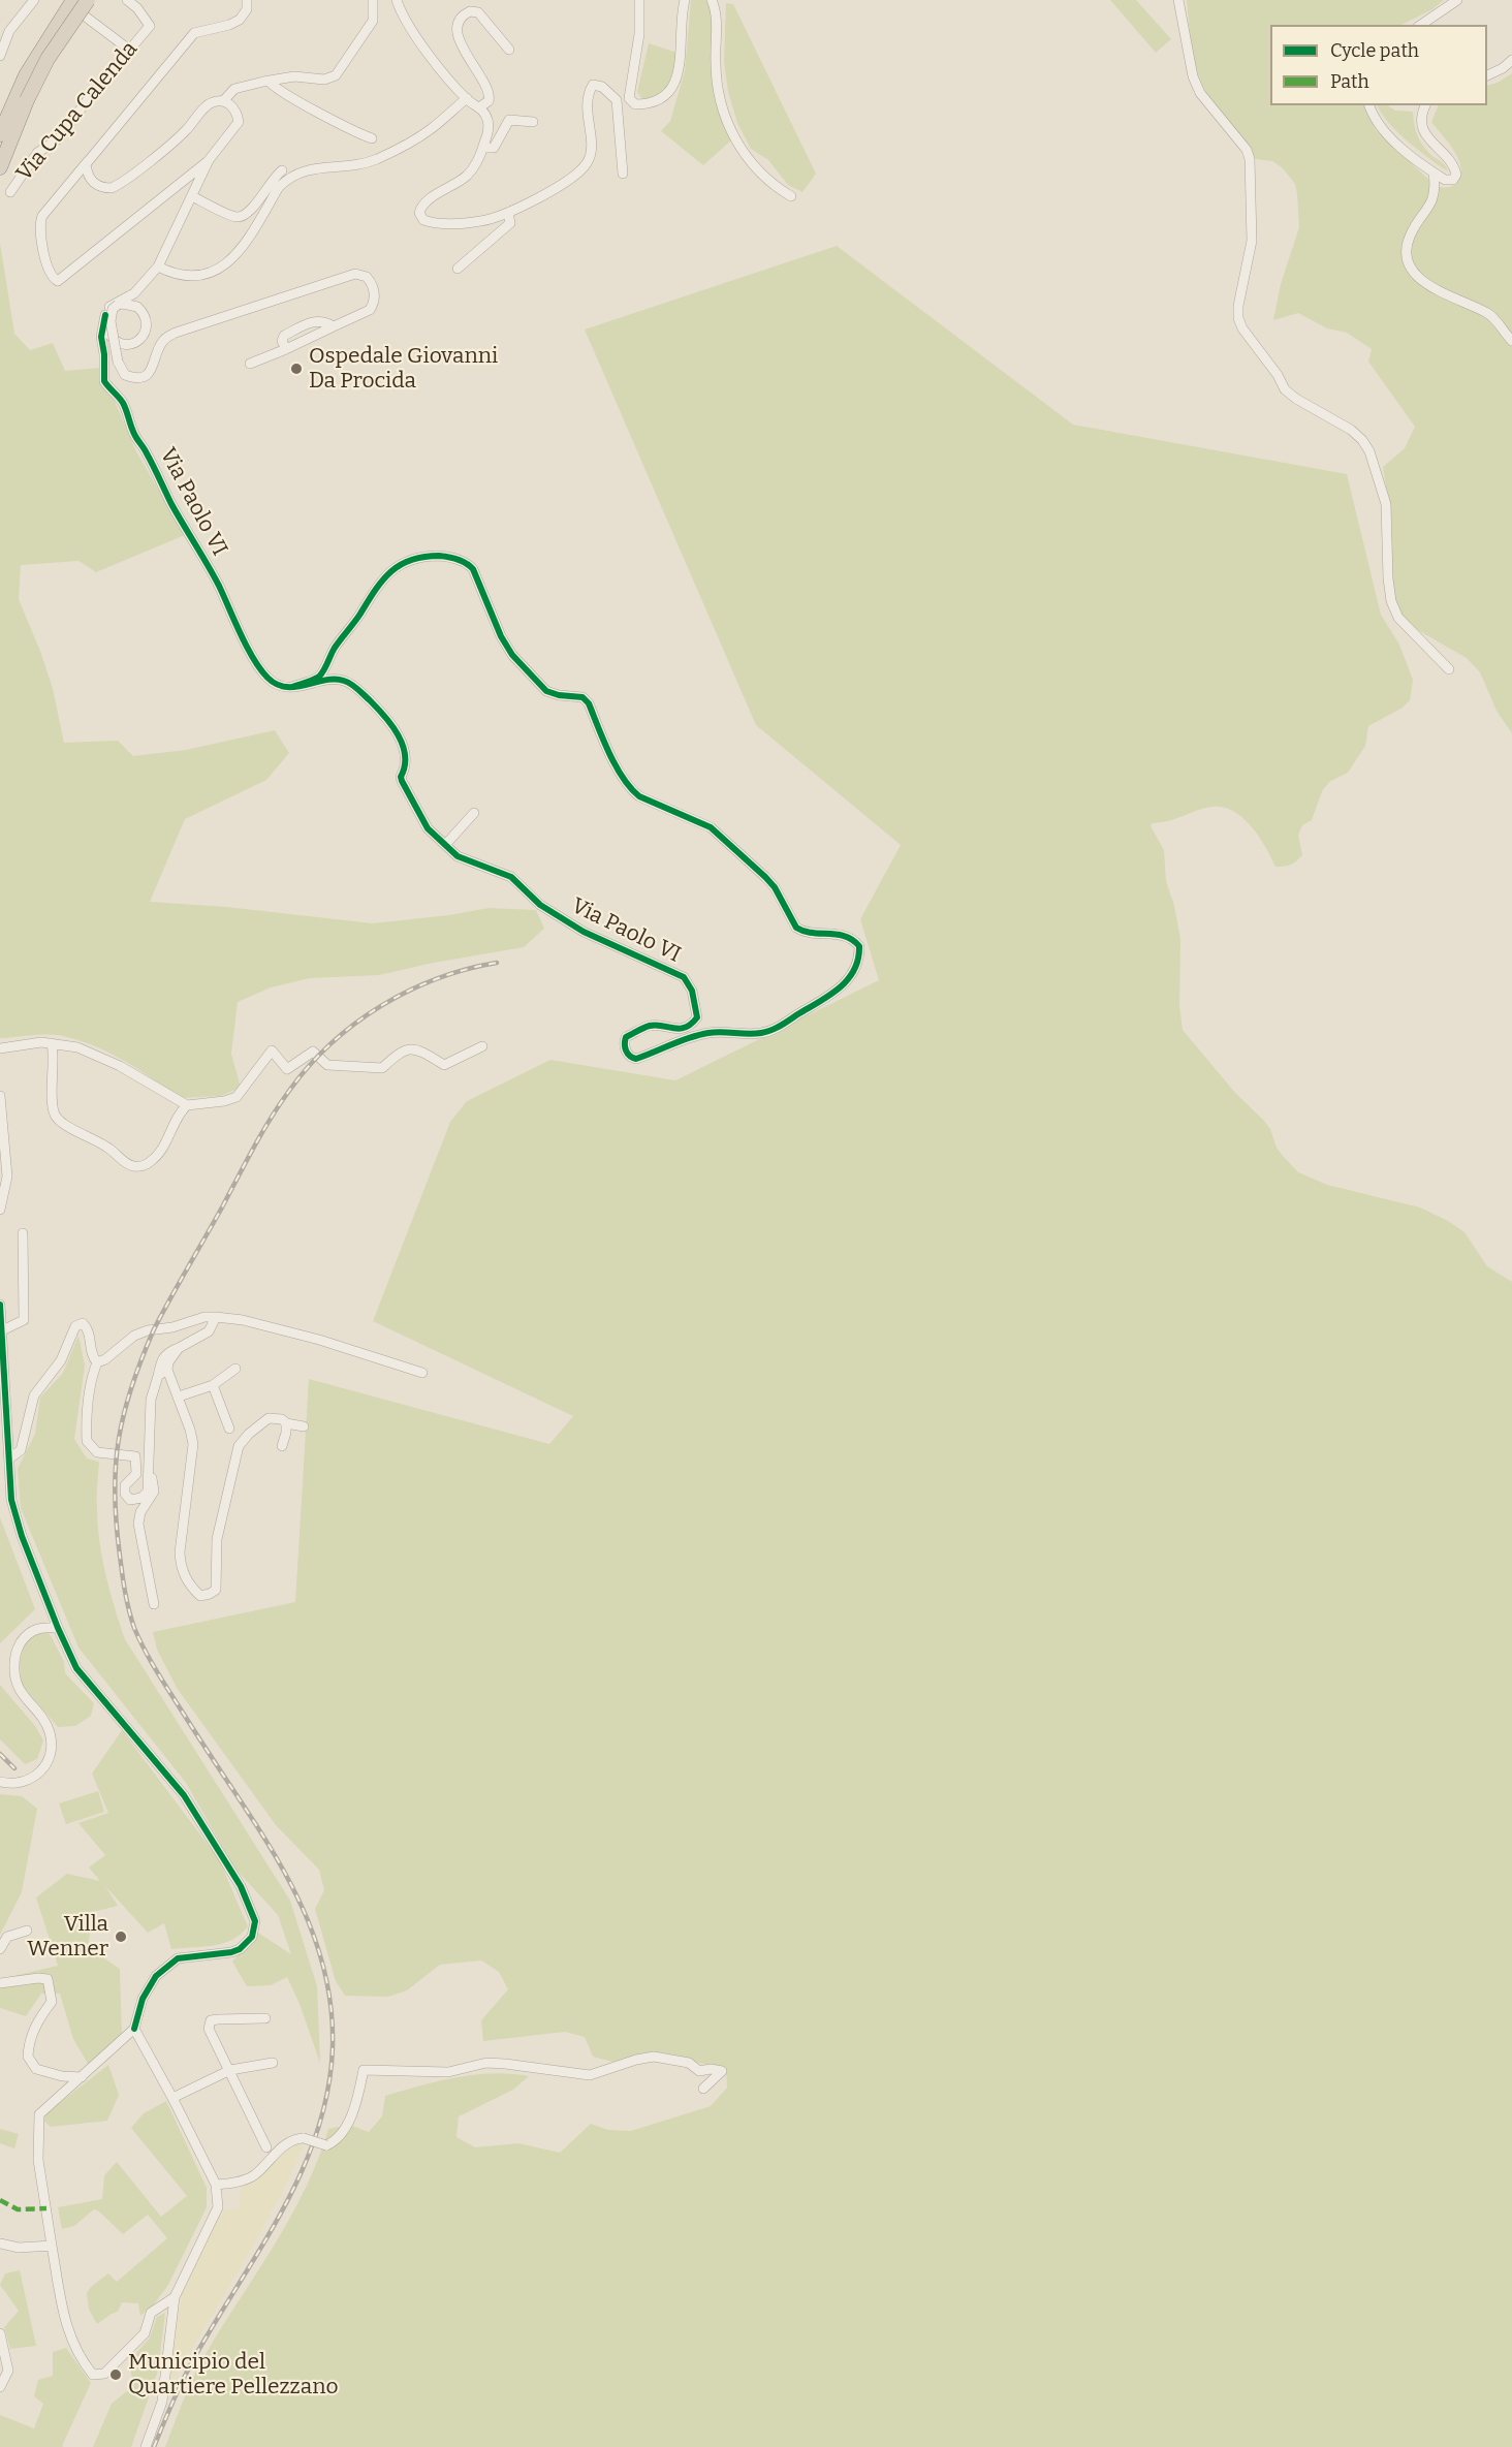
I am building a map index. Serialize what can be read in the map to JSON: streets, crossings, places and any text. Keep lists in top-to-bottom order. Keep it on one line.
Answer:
{"streets":{"street":["Via Cupa Calenda","Via Paolo VI"]},"places":["Ospedale Giovanni Da Procida","Villa Wenner","Municipio del Quartiere Pellezzano"],"legend":["Cycle path","Path"]}
